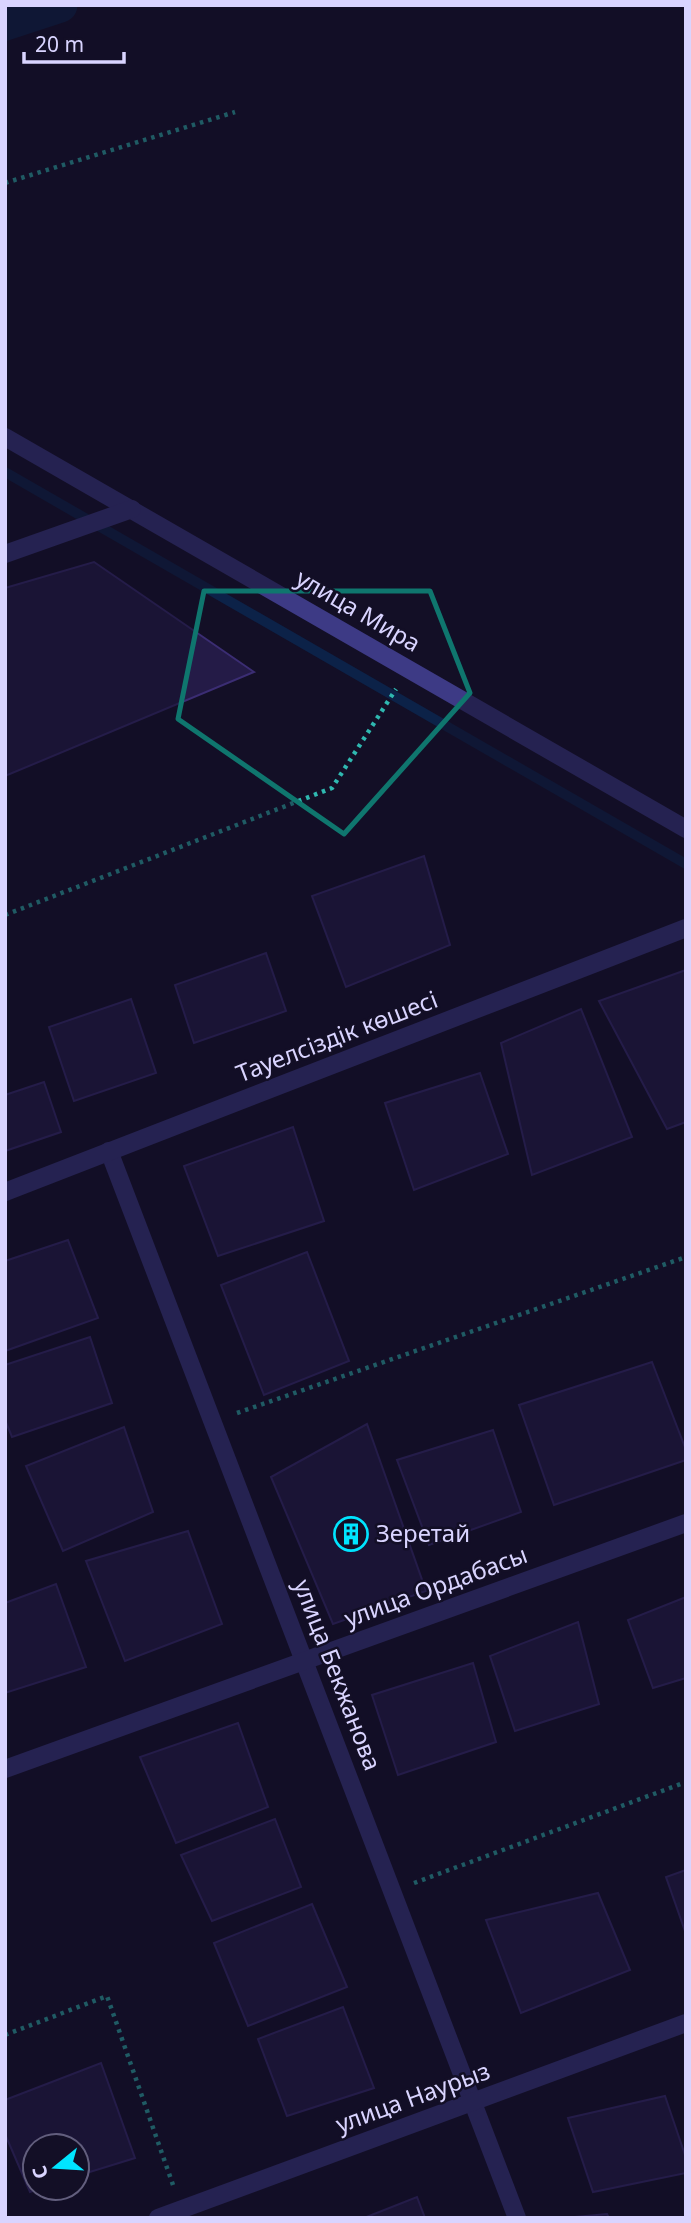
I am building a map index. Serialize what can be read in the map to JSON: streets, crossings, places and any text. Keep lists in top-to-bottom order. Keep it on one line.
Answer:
{"streets":{"street":["улица Мира","Тауелсіздік көшесі","улица Ордабасы","улица Бекжанова","улица Наурыз"]},"crossings":[["Тауелсіздік көшесі","улица Бекжанова"],["улица Ордабасы","улица Бекжанова"],["улица Бекжанова","улица Наурыз"]],"places":{"building":["Зеретай"]},"scale_bar":"20 m","north":"left"}
